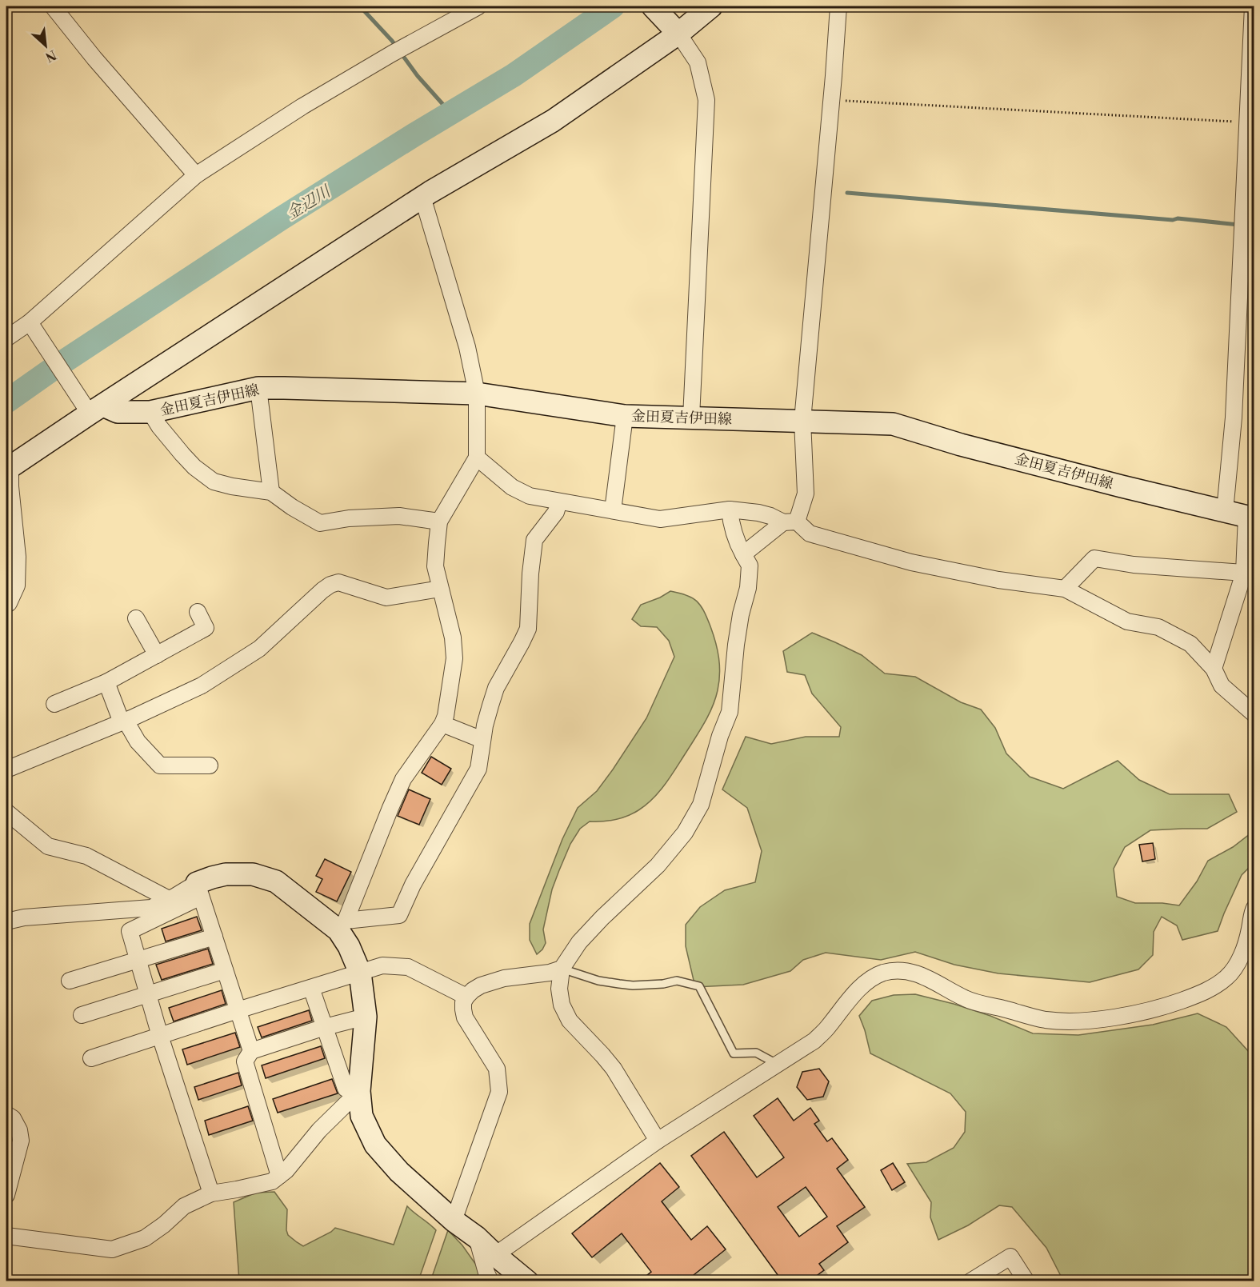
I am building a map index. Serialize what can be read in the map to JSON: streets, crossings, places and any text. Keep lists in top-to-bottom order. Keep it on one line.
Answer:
{"streets":{"main road":["金田夏吉伊田線"]},"water":["金辺川"],"north":"bottom right"}
